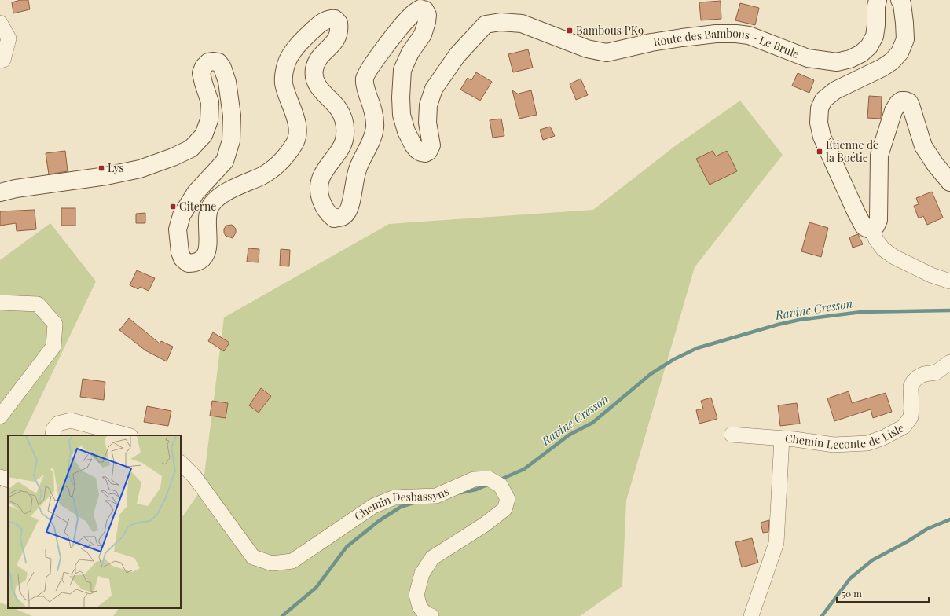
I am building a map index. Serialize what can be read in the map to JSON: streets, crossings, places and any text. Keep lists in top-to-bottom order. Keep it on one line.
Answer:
{"streets":{"main road":["Route des Bambous - Le Brule"],"street":["Chemin Leconte de Lisle","Chemin Desbassyns"]},"water":["Ravine Cresson"],"places":{"transit":["Bambous PK9","Étienne de la Boétie","Lys","Citerne"]},"scale_bar":"50 m"}
